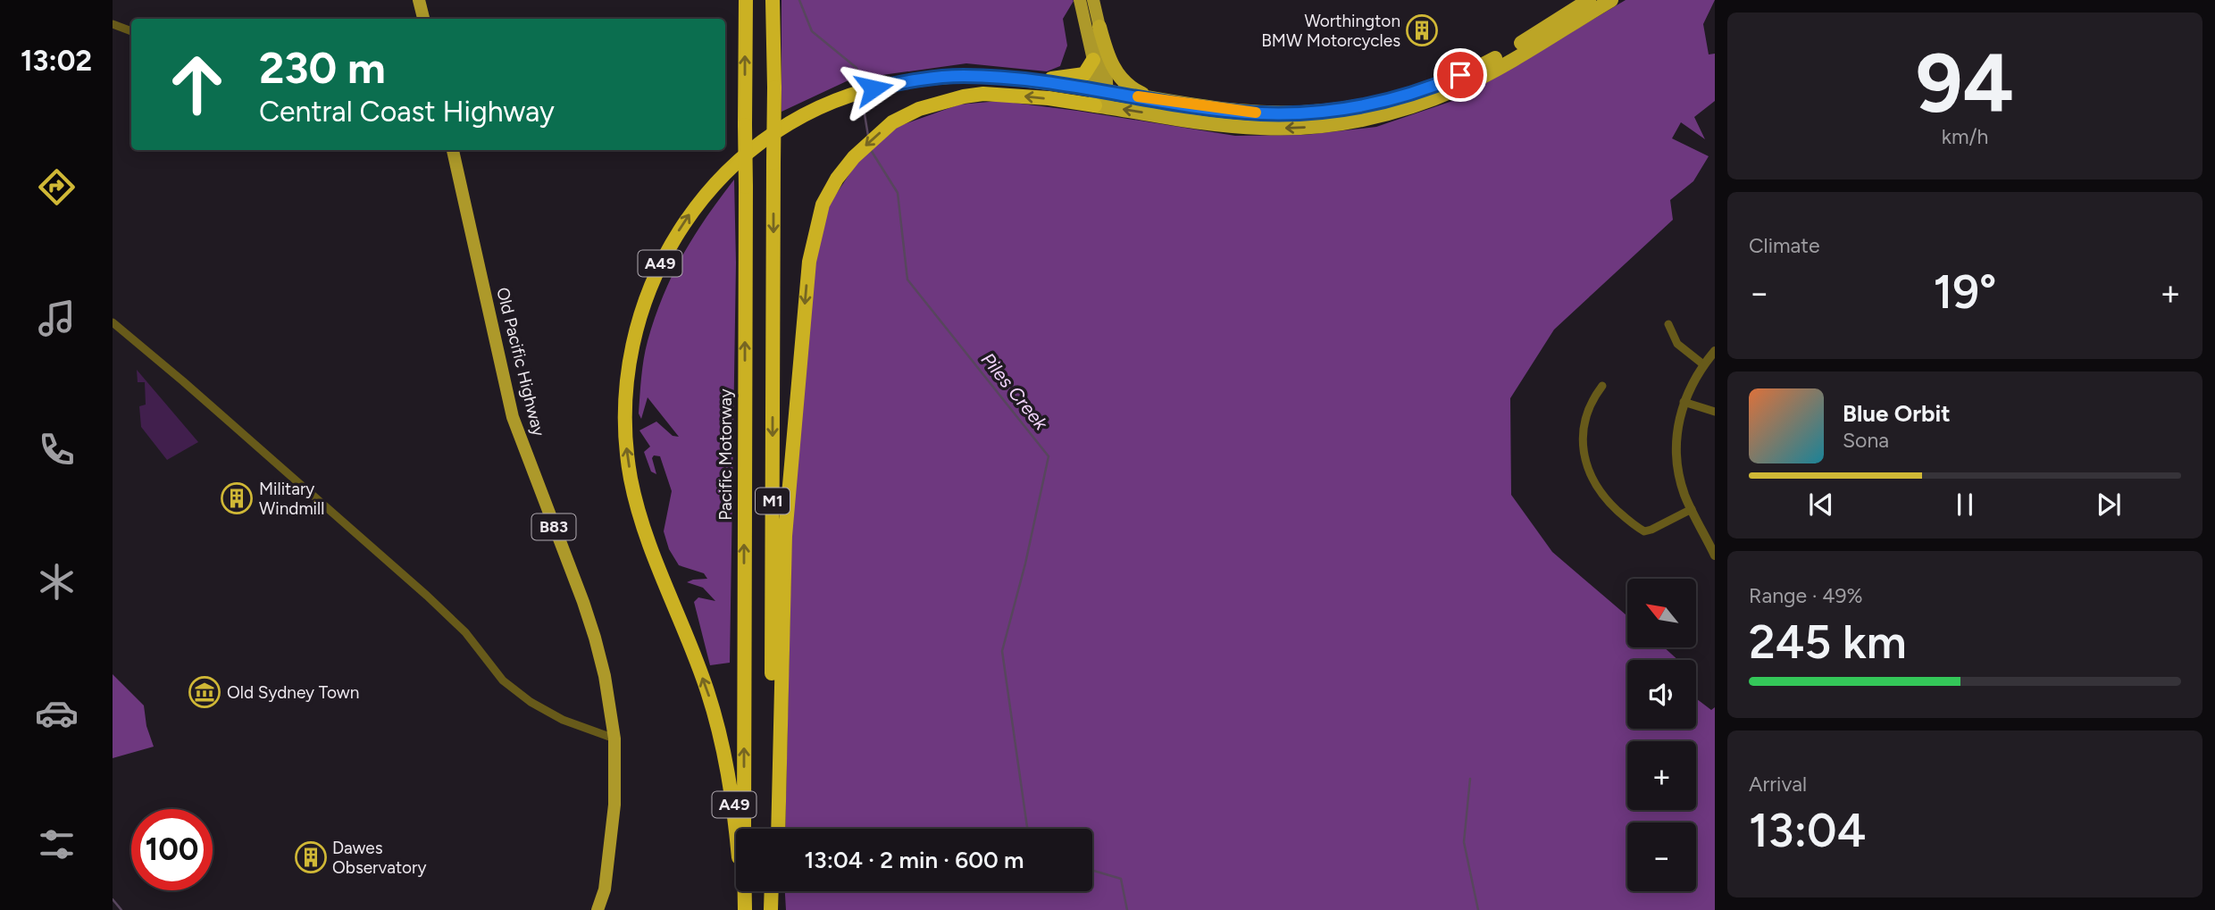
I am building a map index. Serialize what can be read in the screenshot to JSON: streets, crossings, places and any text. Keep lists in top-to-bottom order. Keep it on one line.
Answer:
{"streets":{"highway":["A49","Pacific Motorway","M1"],"main road":["Old Pacific Highway","B83"]},"water":["Piles Creek"],"places":{"building":["Worthington BMW Motorcycles","Military Windmill","Dawes Observatory"],"museum":["Old Sydney Town"]},"north":"top left","page":{"tabs":"13:02","tile":[["94","km/h"],"Climate",["Range · 49%","245 km"],["Arrival","13:04"]],"turn":["230 m","Central Coast Highway"],"heat":["−","19°","+"],"song":["Blue Orbit","Sona"],"map_buttons":["+","−"],"limit":"100","trip":"13:04 · 2 min · 600 m"}}
